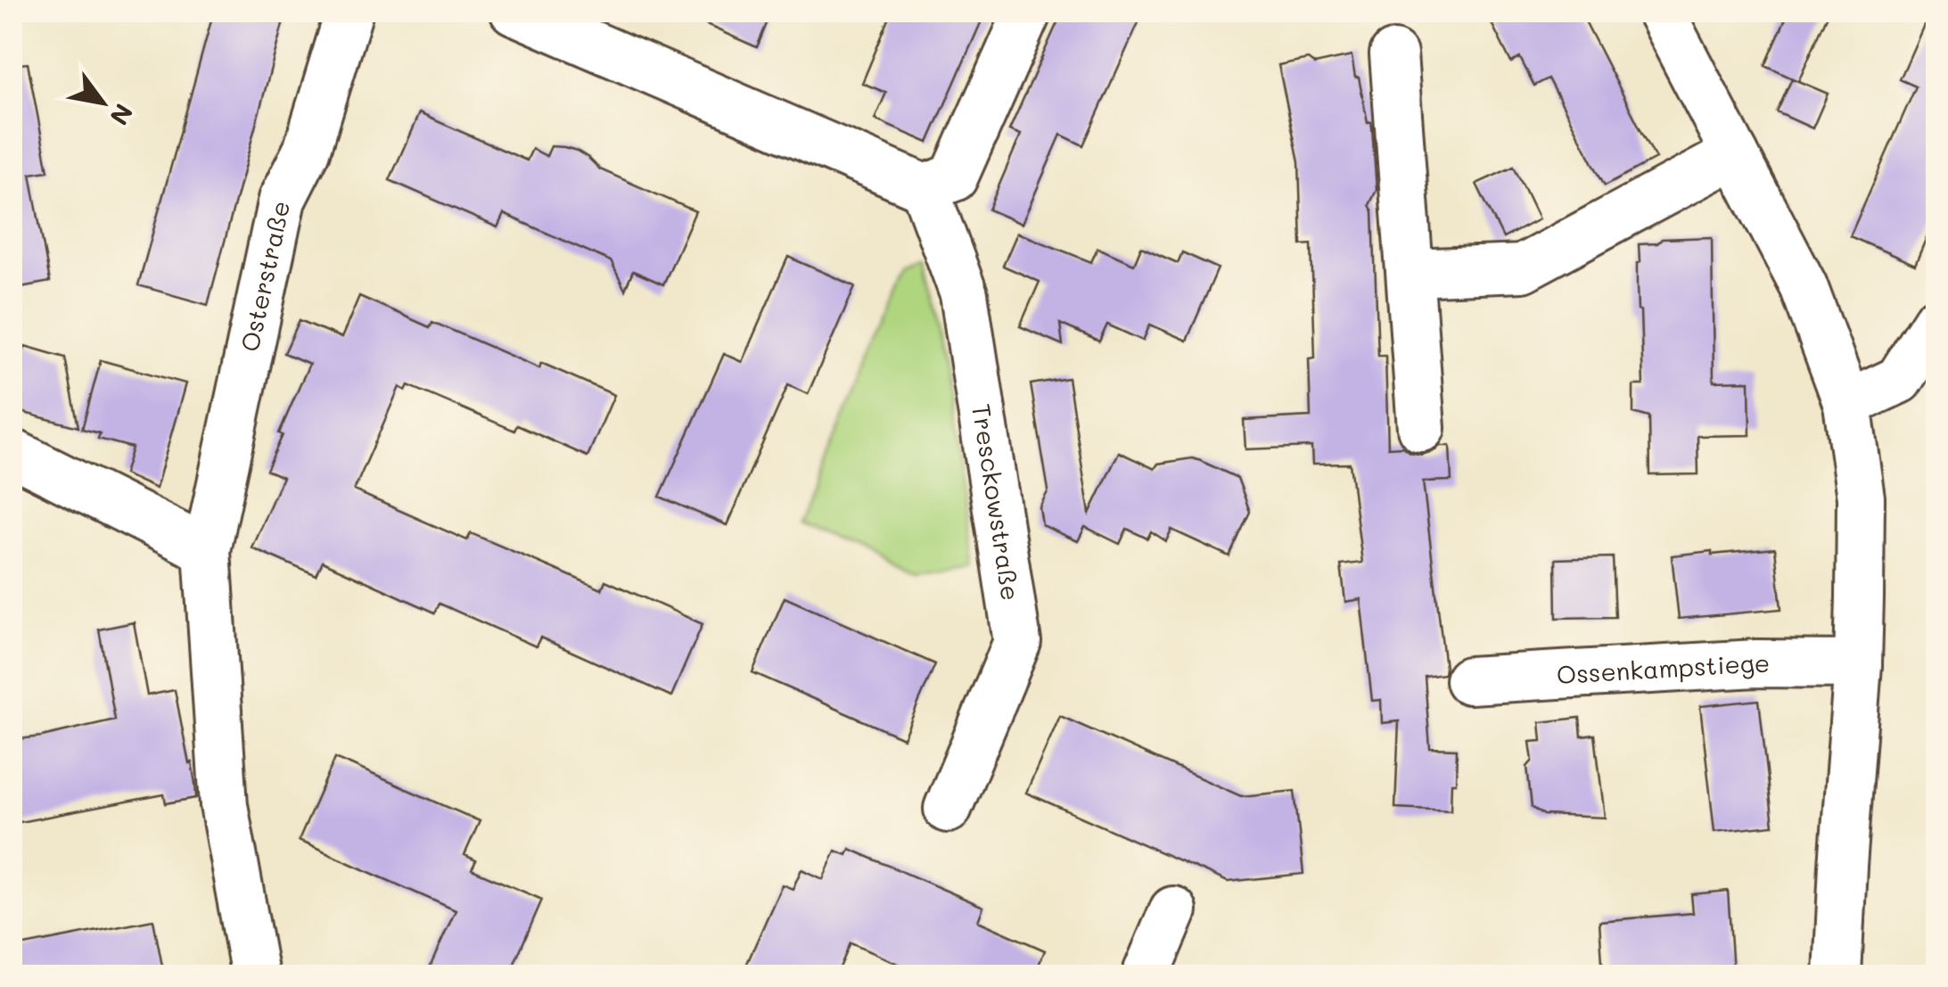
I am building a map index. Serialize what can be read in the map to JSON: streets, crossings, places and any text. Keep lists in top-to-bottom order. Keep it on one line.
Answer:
{"streets":{"street":["Osterstraße","Tresckowstraße","Ossenkampstiege"]},"north":"bottom right"}
